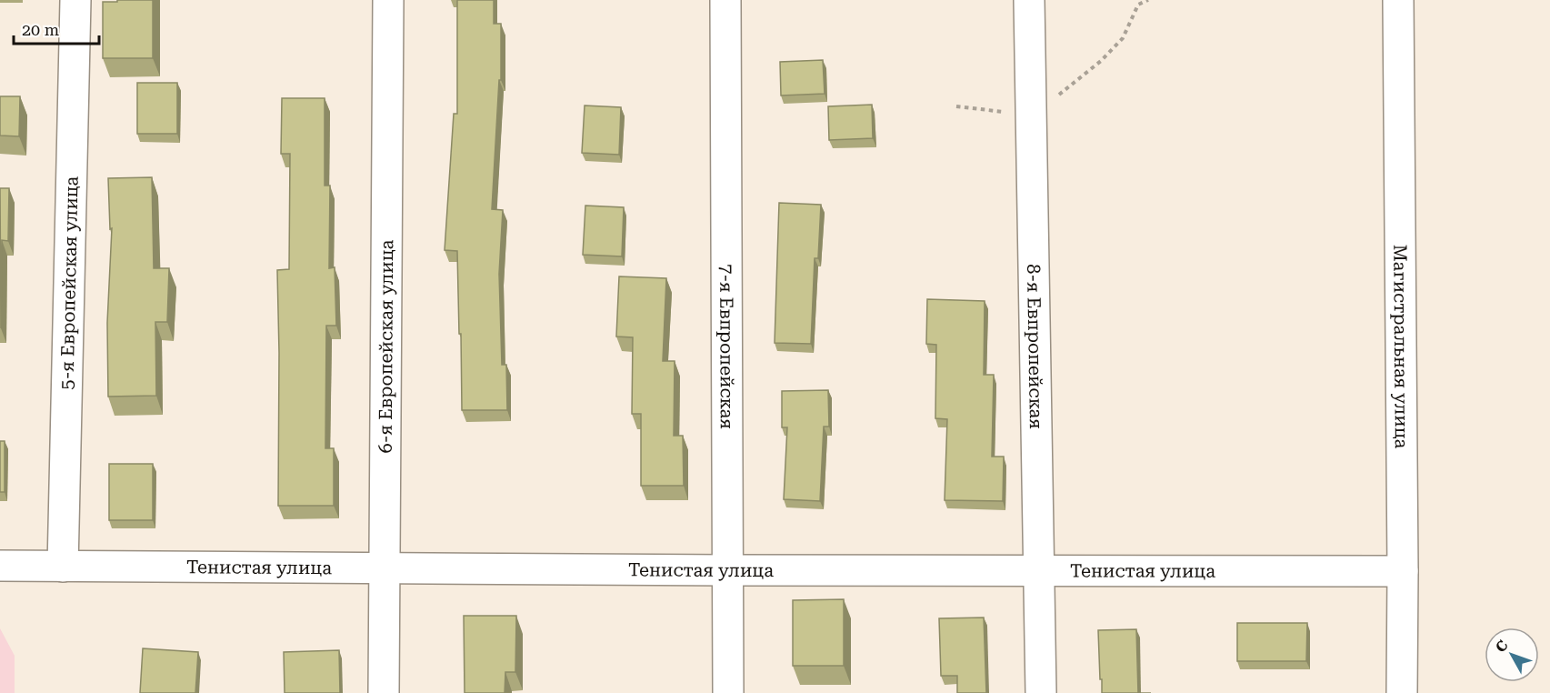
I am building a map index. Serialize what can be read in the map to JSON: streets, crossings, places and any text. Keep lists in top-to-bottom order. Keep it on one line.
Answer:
{"streets":{"street":["5-я Европейская улица","6-я Европейская улица","7-я Евпропейская","8-я Евпропейская","Магистральная улица","Тенистая улица"]},"crossings":[["5-я Европейская улица","Тенистая улица"],["6-я Европейская улица","Тенистая улица"],["7-я Евпропейская","Тенистая улица"],["8-я Евпропейская","Тенистая улица"],["Магистральная улица","Тенистая улица"]],"scale_bar":"20 m","north":"top left"}
